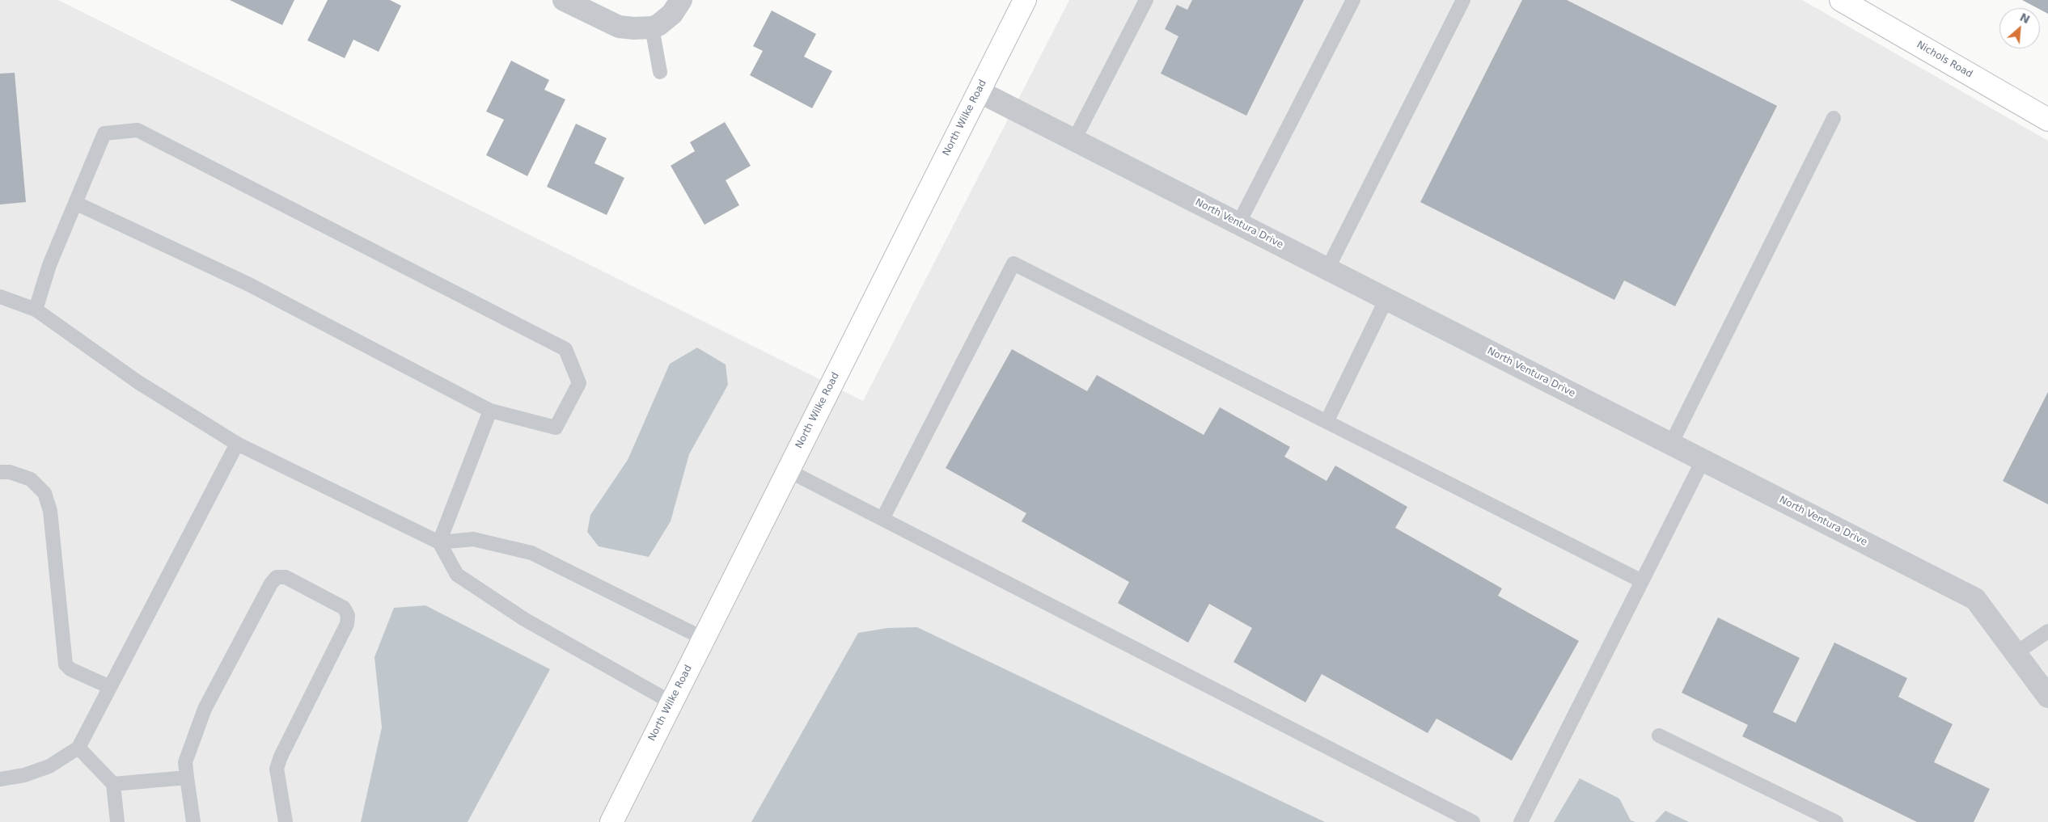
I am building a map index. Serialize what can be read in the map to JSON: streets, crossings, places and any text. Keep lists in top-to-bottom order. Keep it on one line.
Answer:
{"streets":{"street":["Nichols Road","North Wilke Road","North Ventura Drive"]},"crossings":[["North Wilke Road","North Ventura Drive"]],"north":"top right"}
